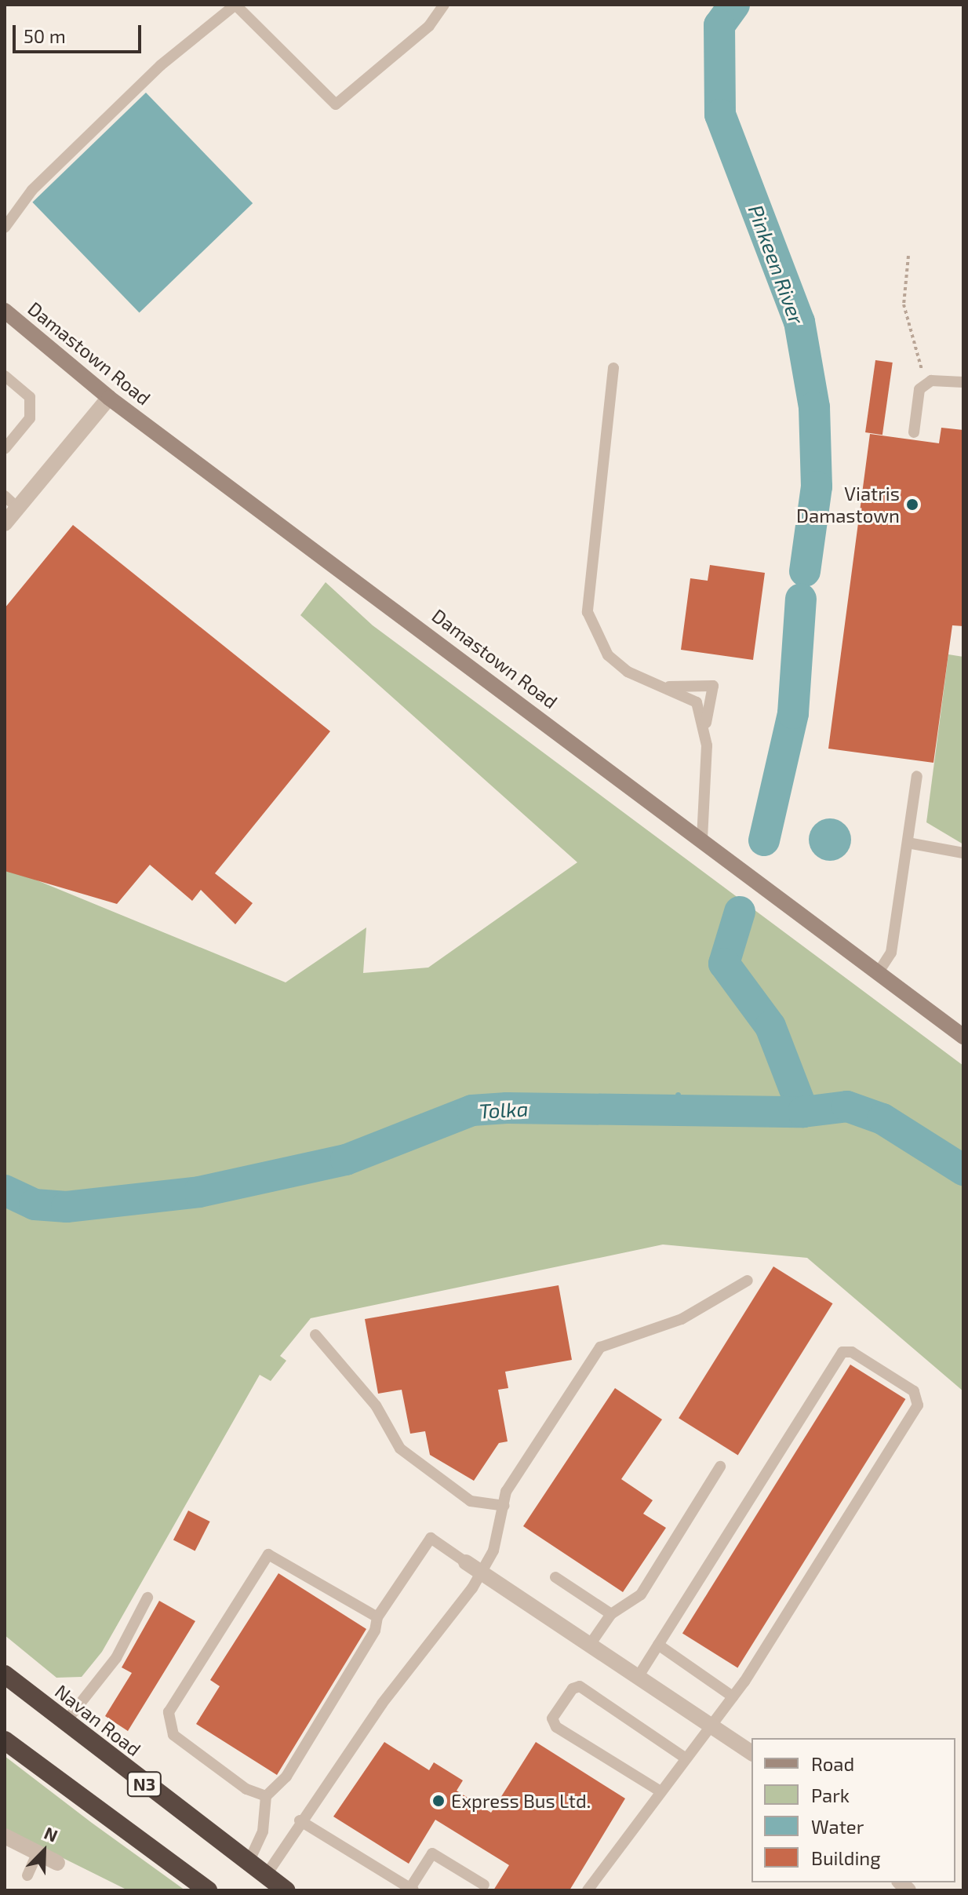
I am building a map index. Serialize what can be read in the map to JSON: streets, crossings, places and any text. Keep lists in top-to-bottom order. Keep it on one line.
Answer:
{"streets":{"highway":["Navan Road","N3"],"street":["Damastown Road"]},"water":["Pinkeen River","Tolka"],"places":["Viatris Damastown","Express Bus Ltd."],"legend":["Road","Park","Water","Building"],"scale_bar":"50 m","north":"top right"}
